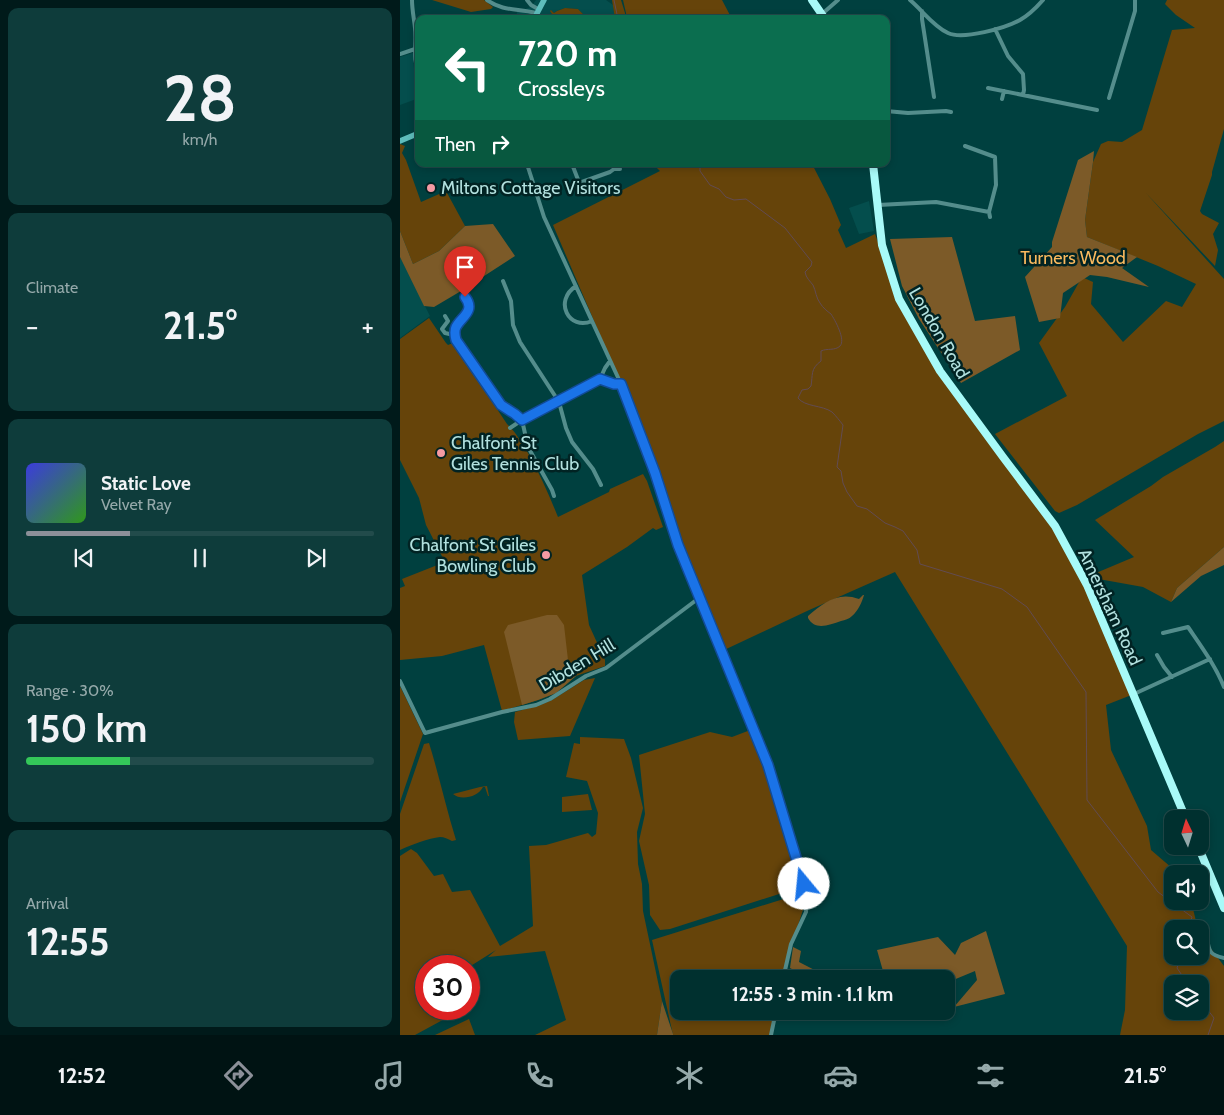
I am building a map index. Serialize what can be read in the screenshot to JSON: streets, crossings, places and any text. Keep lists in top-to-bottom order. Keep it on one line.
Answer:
{"streets":{"highway":["London Road","Amersham Road"],"street":["Dibden Hill"]},"crossings":[["London Road","Amersham Road"]],"parks":["Turners Wood"],"places":["Miltons Cottage Visitors","Chalfont St Giles Tennis Club","Chalfont St Giles Bowling Club"],"north":"top","page":{"tile":[["28","km/h"],"Climate",["Range · 30%","150 km"],["Arrival","12:55"]],"turn":["720 m","Crossleys"],"then":"Then","heat":["−","21.5°","+"],"song":["Static Love","Velvet Ray"],"limit":"30","trip":"12:55 · 3 min · 1.1 km","tabs":["12:52","21.5°"]}}
